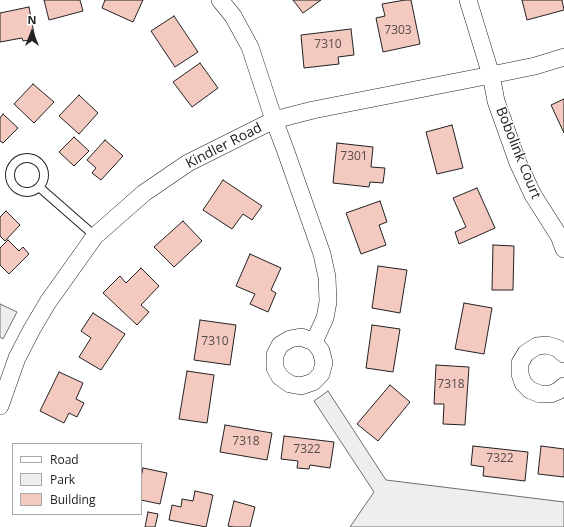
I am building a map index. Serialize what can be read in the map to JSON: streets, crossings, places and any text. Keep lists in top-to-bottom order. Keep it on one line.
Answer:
{"streets":{"street":["Kindler Road","Bobolink Court"]},"crossings":[["Kindler Road","Bobolink Court"]],"house_numbers":["7303","7310","7301","7310","7318","7318","7322","7322"],"legend":["Road","Park","Building"],"north":"top"}
